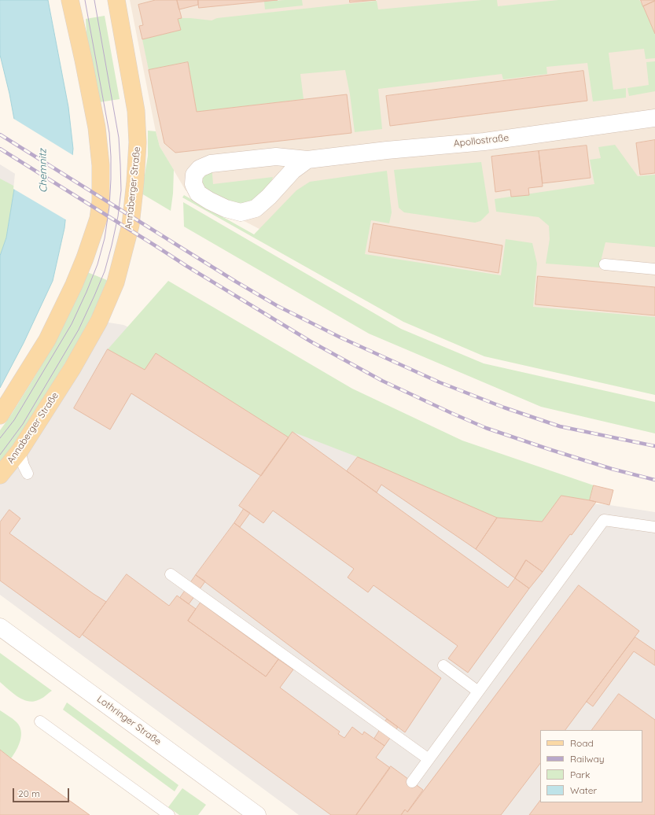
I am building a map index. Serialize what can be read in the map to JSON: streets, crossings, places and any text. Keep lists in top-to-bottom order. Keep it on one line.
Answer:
{"streets":{"main road":["Annaberger Straße"],"street":["Apollostraße","Lothringer Straße"]},"water":["Chemnitz"],"legend":["Road","Railway","Park","Water"],"scale_bar":"20 m"}
